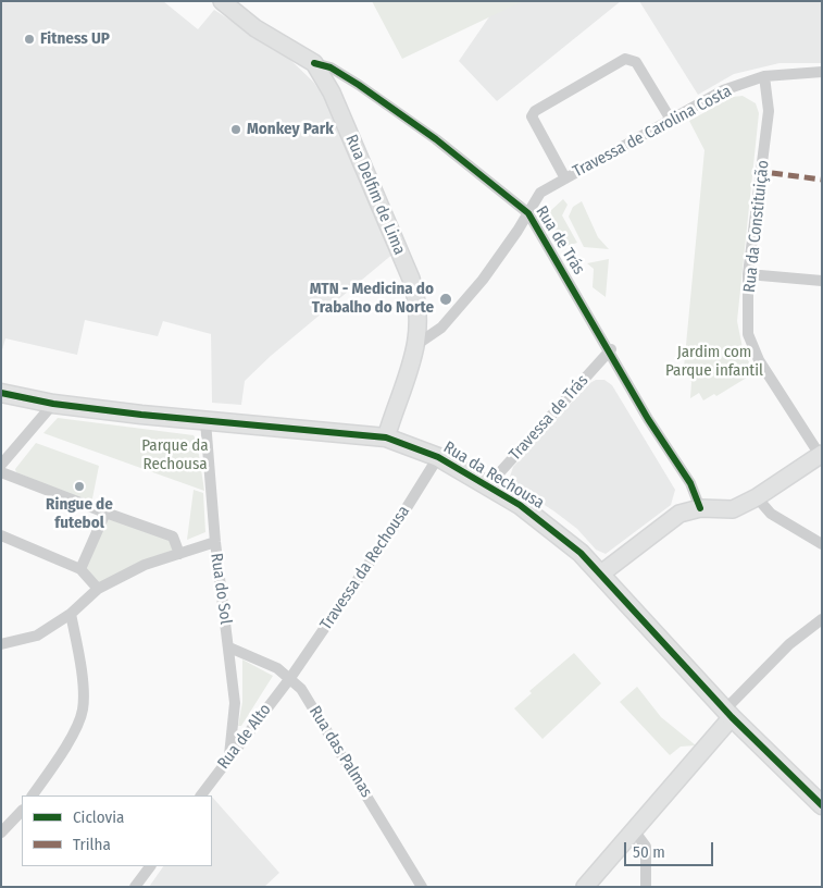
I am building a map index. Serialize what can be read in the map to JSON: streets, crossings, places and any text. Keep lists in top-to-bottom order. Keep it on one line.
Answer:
{"streets":{"main road":["Rua Delfim de Lima","Rua da Rechousa"],"street":["Travessa de Carolina Costa","Rua da Constituição","Rua de Trás","Travessa de Trás","Travessa da Rechousa","Rua do Sol","Rua de Alto","Rua das Palmas"]},"crossings":[["Travessa de Carolina Costa","Rua Delfim de Lima"],["Travessa de Carolina Costa","Rua da Constituição"],["Travessa de Carolina Costa","Rua de Trás"],["Rua Delfim de Lima","Rua de Trás"],["Rua Delfim de Lima","Rua da Rechousa"],["Rua de Trás","Travessa de Trás"],["Travessa de Trás","Rua da Rechousa"],["Rua da Rechousa","Travessa da Rechousa"],["Rua da Rechousa","Rua do Sol"],["Travessa da Rechousa","Rua de Alto"],["Travessa da Rechousa","Rua das Palmas"],["Rua do Sol","Rua de Alto"],["Rua do Sol","Rua das Palmas"],["Rua de Alto","Rua das Palmas"]],"parks":["Jardim com Parque infantil","Parque da Rechousa"],"places":["Fitness UP","Monkey Park","MTN - Medicina do Trabalho do Norte","Ringue de futebol"],"legend":["Ciclovia","Trilha"],"scale_bar":"50 m"}
